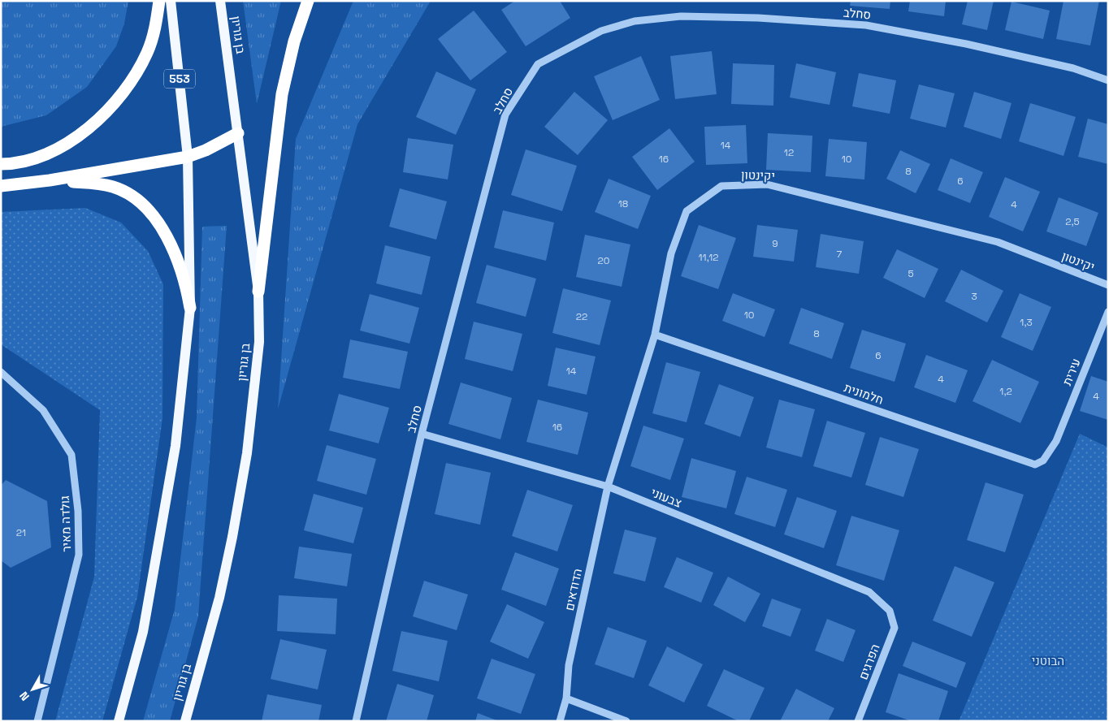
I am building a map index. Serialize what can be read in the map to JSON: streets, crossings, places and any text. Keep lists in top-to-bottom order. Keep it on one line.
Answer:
{"streets":{"main road":["בן גוריון","553"],"street":["סחלב","יקינטון","עירית","חלמונית","צבעוני","גולדה מאיר","הדודאים","הפרגים"]},"crossings":[["סחלב","צבעוני"],["יקינטון","חלמונית"],["יקינטון","צבעוני"],["יקינטון","הדודאים"],["עירית","חלמונית"],["צבעוני","הדודאים"],["צבעוני","הפרגים"]],"parks":["הבוטני"],"house_numbers":["14","12","16","10","8","6","18","4","2,5","9","7","11,12","20","5","3","10","22","1,3","8","6","14","4","1,2","4","16","21"],"north":"bottom left"}
